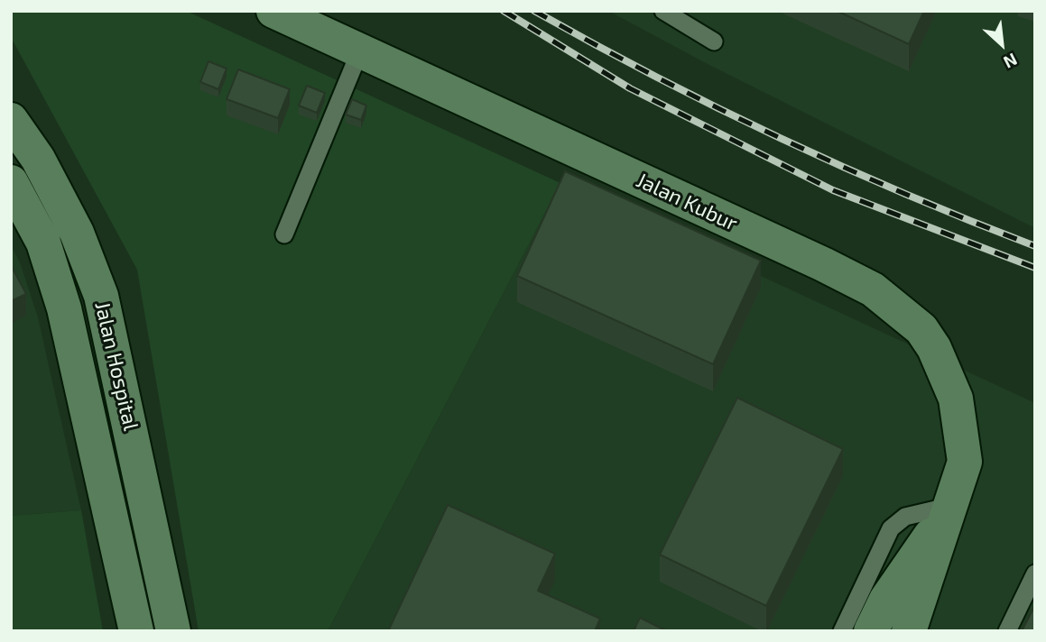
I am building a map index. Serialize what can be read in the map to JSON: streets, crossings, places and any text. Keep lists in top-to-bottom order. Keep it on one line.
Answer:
{"streets":{"street":["Jalan Kubur","Jalan Hospital"]},"north":"bottom right"}
